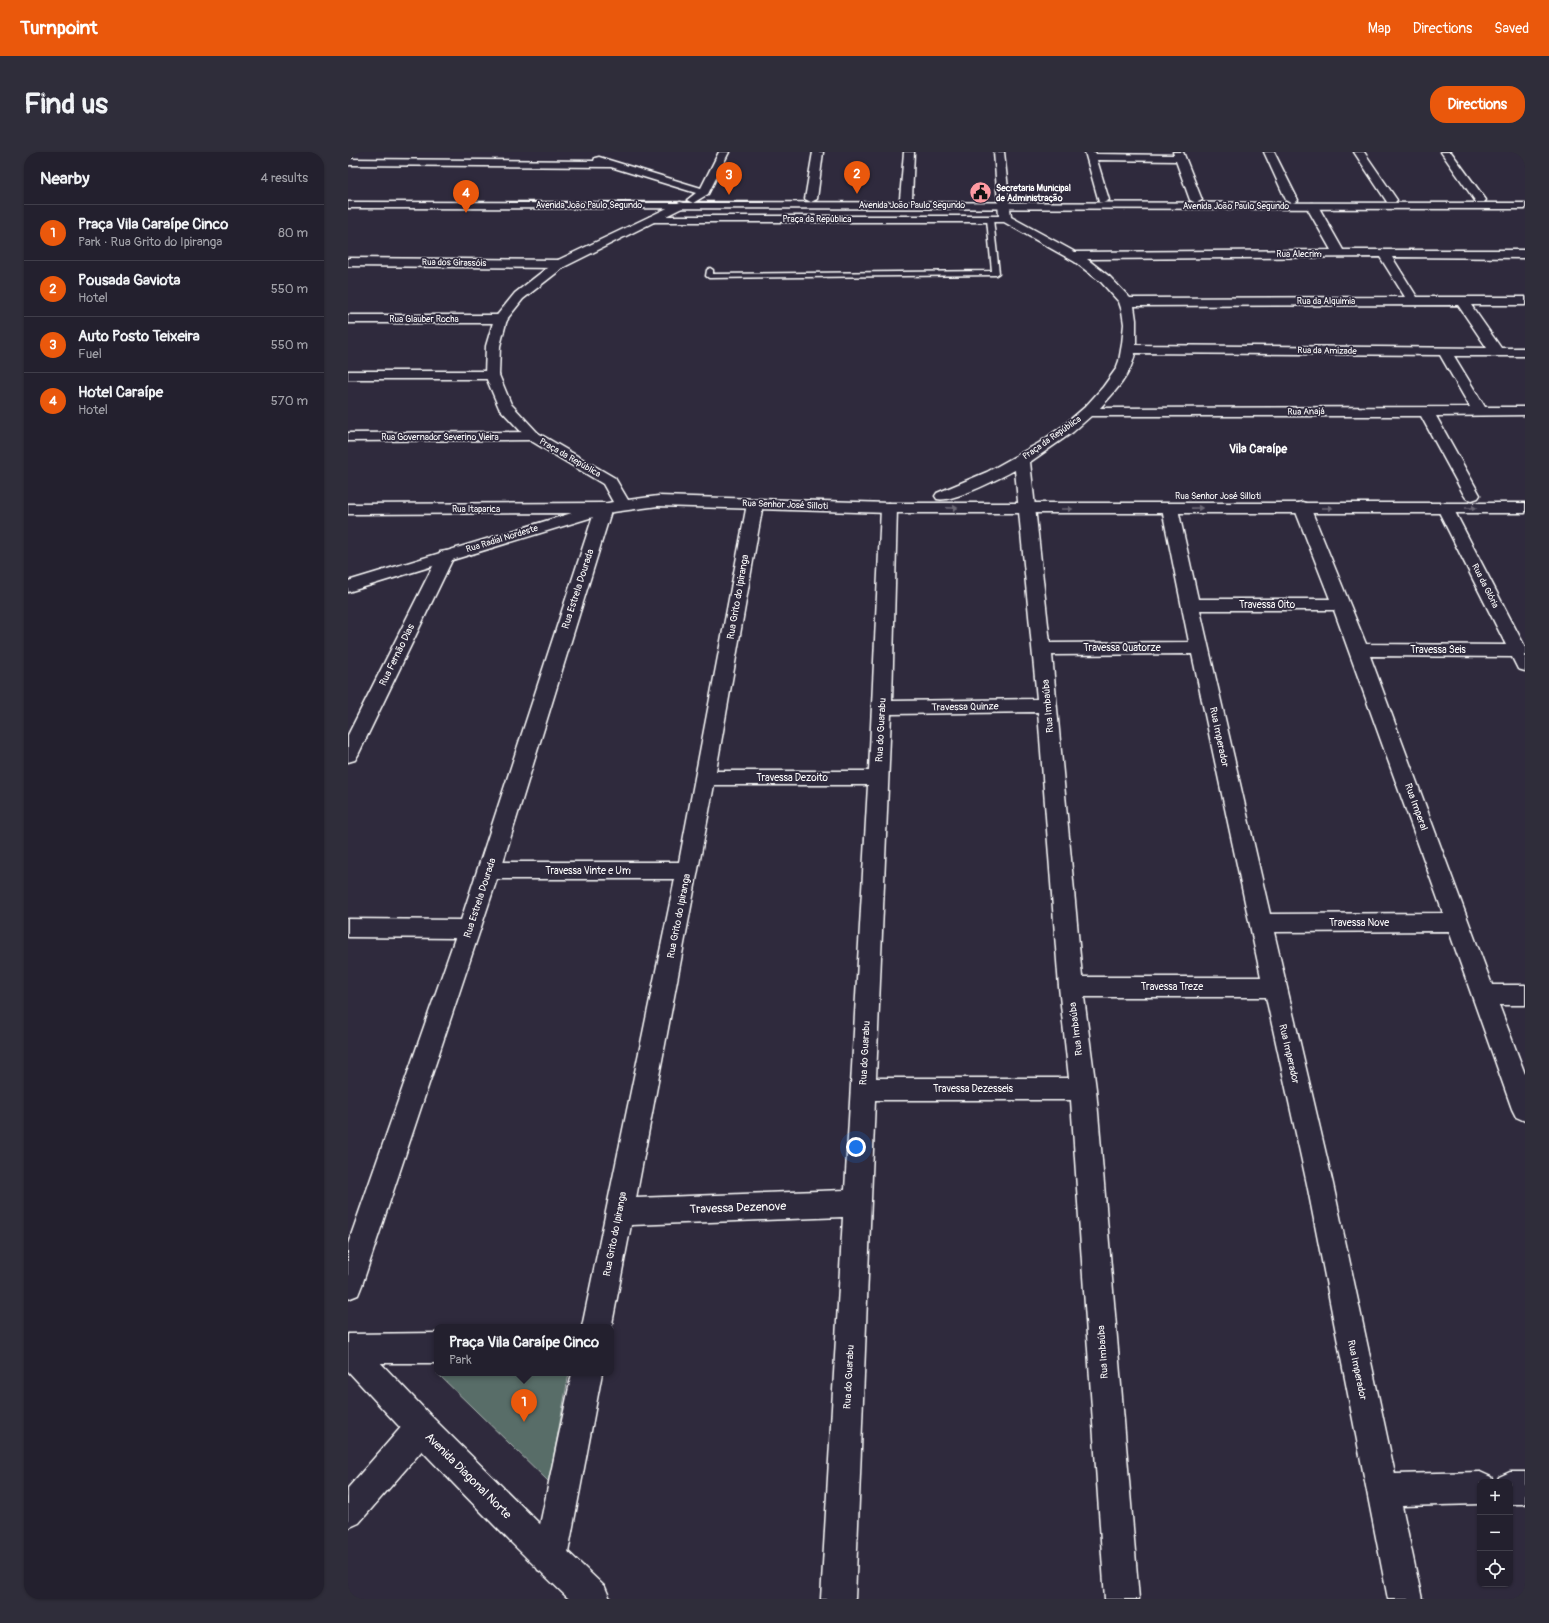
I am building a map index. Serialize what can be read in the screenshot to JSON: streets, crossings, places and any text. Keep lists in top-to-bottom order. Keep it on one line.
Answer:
{"streets":{"street":["Avenida João Paulo Segundo","Praça da República","Rua Alecrim","Rua dos Girassóis","Rua da Alquimia","Rua Glauber Rocha","Rua da Amizade","Rua Anajá","Rua Governador Severino Vieira","Rua Senhor José Silloti","Rua Itaparica","Rua Radial Nordeste","Rua da Glória","Rua Estrela Dourada","Rua Grito do Ipiranga","Travessa Oito","Travessa Quatorze","Travessa Seis","Rua Fernão Dias","Rua Imbaúba","Travessa Quinze","Rua do Guarabu","Rua Imperador","Travessa Dezoito","Rua Imperal","Travessa Vinte e Um","Travessa Nove","Travessa Treze","Travessa Dezesseis","Travessa Dezenove","Avenida Diagonal Norte"]},"crossings":[["Avenida João Paulo Segundo","Praça da República"],["Praça da República","Rua Alecrim"],["Praça da República","Rua dos Girassóis"],["Praça da República","Rua da Alquimia"],["Praça da República","Rua Glauber Rocha"],["Praça da República","Rua da Amizade"],["Praça da República","Rua Anajá"],["Praça da República","Rua Governador Severino Vieira"],["Praça da República","Rua Senhor José Silloti"],["Praça da República","Rua Itaparica"],["Praça da República","Rua Radial Nordeste"],["Praça da República","Rua Estrela Dourada"],["Praça da República","Rua Imbaúba"],["Rua Senhor José Silloti","Rua Radial Nordeste"],["Rua Senhor José Silloti","Rua da Glória"],["Rua Senhor José Silloti","Rua Grito do Ipiranga"],["Rua Senhor José Silloti","Rua Imbaúba"],["Rua Senhor José Silloti","Rua do Guarabu"],["Rua Senhor José Silloti","Rua Imperador"],["Rua Senhor José Silloti","Rua Imperal"],["Rua Itaparica","Rua Radial Nordeste"],["Rua Itaparica","Rua Estrela Dourada"],["Rua Radial Nordeste","Rua Estrela Dourada"],["Rua Radial Nordeste","Rua Fernão Dias"],["Rua da Glória","Travessa Seis"],["Rua Estrela Dourada","Travessa Vinte e Um"],["Rua Grito do Ipiranga","Travessa Dezoito"],["Rua Grito do Ipiranga","Travessa Vinte e Um"],["Rua Grito do Ipiranga","Travessa Dezenove"],["Travessa Oito","Rua Imperador"],["Travessa Oito","Rua Imperal"],["Travessa Quatorze","Rua Imbaúba"],["Travessa Quatorze","Rua Imperador"],["Travessa Seis","Rua Imperal"],["Rua Imbaúba","Travessa Quinze"],["Rua Imbaúba","Travessa Treze"],["Rua Imbaúba","Travessa Dezesseis"],["Travessa Quinze","Rua do Guarabu"],["Rua do Guarabu","Travessa Dezoito"],["Rua do Guarabu","Travessa Dezesseis"],["Rua do Guarabu","Travessa Dezenove"],["Rua Imperador","Travessa Nove"],["Rua Imperador","Travessa Treze"],["Rua Imperal","Travessa Nove"]],"districts":["Vila Caraípe"],"places":{"public building":["Secretaria Municipal de Administração"]},"page":{"header":"Turnpoint","nav":["Map","Directions","Saved"],"buttons":"Directions","title":"Find us","heading":["Nearby","4 results"],"pins":["2","3","4","1"],"list":[{"mark":"1","name":"Praça Vila Caraípe Cinco","note":"Park · Rua Grito do Ipiranga","value":"80 m"},{"mark":"2","name":"Pousada Gaviota","note":"Hotel","value":"550 m"},{"mark":"3","name":"Auto Posto Teixeira","note":"Fuel","value":"550 m"},{"mark":"4","name":"Hotel Caraípe","note":"Hotel","value":"570 m"}],"popup":["Praça Vila Caraípe Cinco","Park"],"map_buttons":["+","−"]}}
